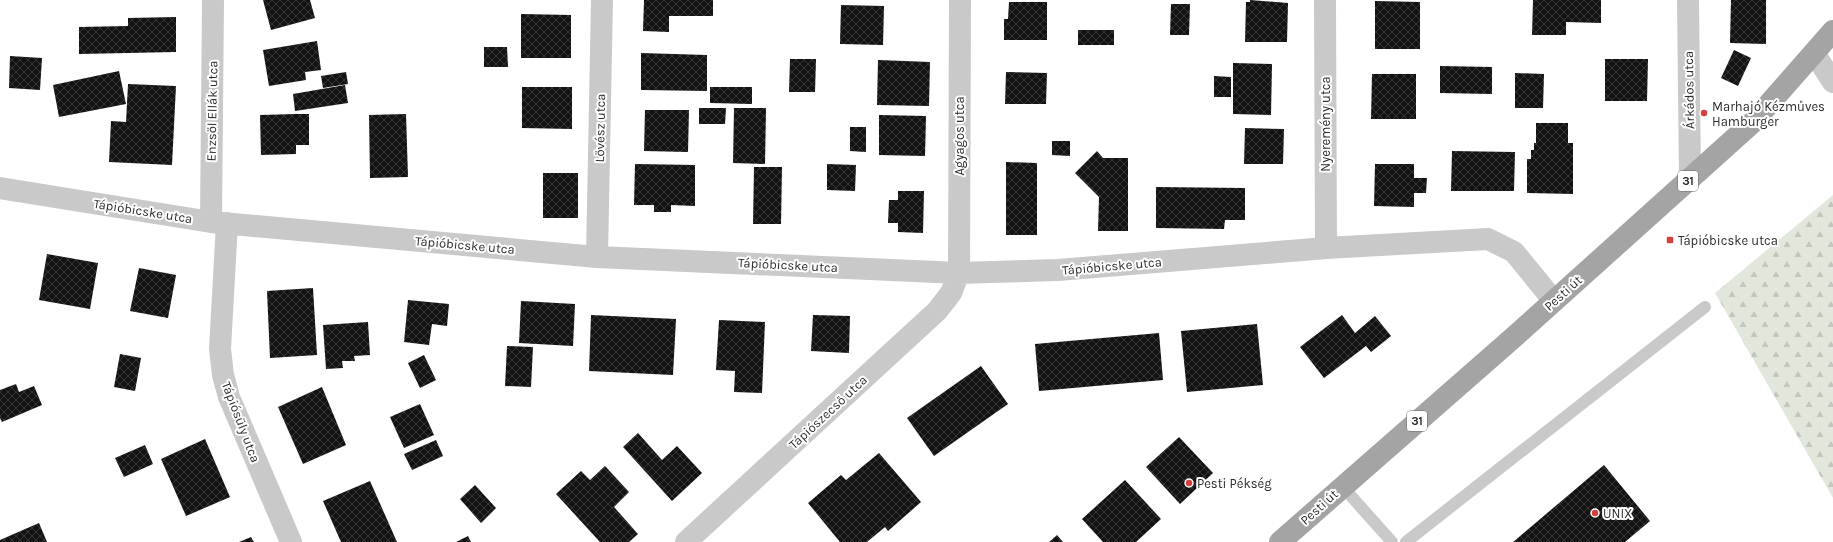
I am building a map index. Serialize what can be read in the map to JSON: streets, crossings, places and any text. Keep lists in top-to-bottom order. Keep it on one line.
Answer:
{"streets":{"main road":["31","Pesti út"],"street":["Árkádos utca","Enzsöl Ellák utca","Nyeremény utca","Lövész utca","Agyagos utca","Tápióbicske utca","Tápiószecső utca","Tápiósüly utca"]},"crossings":[["Árkádos utca","Pesti út"],["Enzsöl Ellák utca","Tápióbicske utca"],["Enzsöl Ellák utca","Tápiósüly utca"],["Nyeremény utca","Tápióbicske utca"],["Lövész utca","Tápióbicske utca"],["Agyagos utca","Tápióbicske utca"],["Agyagos utca","Tápiószecső utca"],["Tápióbicske utca","Pesti út"],["Tápióbicske utca","Tápiószecső utca"],["Tápióbicske utca","Tápiósüly utca"]],"places":{"other":["Marhajó Kézműves Hamburger","Pesti Pékség","UNIX"],"transit":["Tápióbicske utca"]}}
